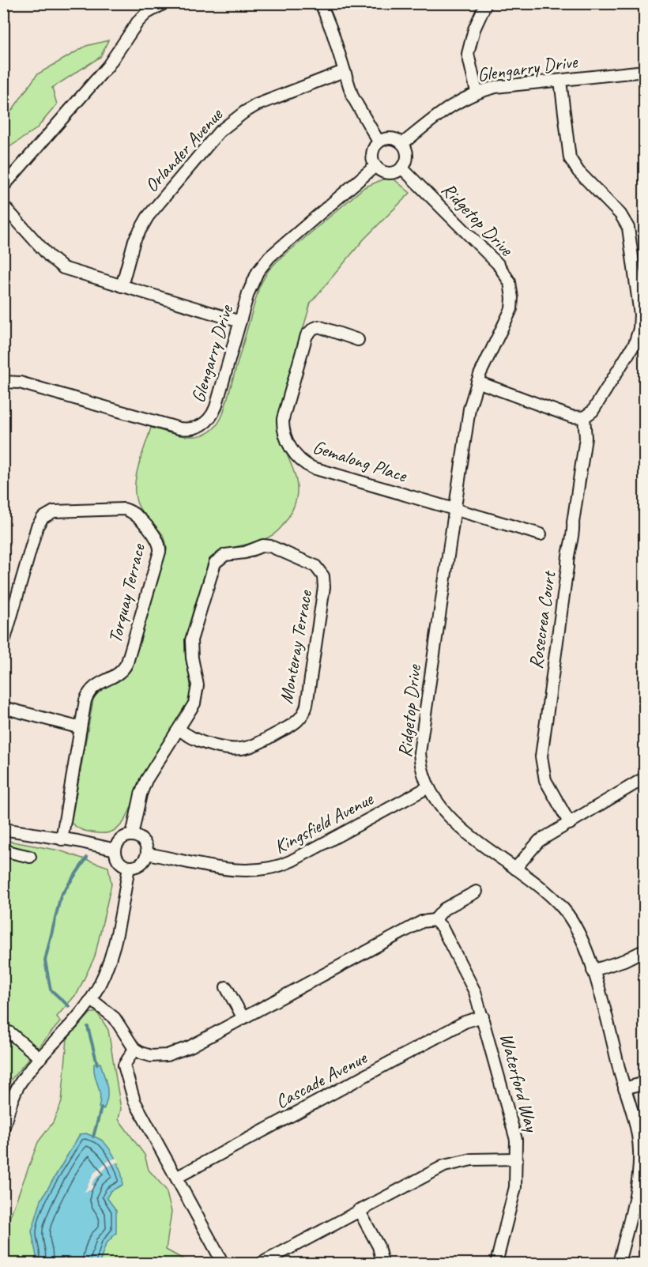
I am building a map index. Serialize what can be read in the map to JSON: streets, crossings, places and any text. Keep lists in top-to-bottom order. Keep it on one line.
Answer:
{"streets":{"street":["Glengarry Drive","Orlander Avenue","Ridgetop Drive","Gemalong Place","Torquay Terrace","Rosecrea Court","Monteray Terrace","Kingsfield Avenue","Cascade Avenue","Waterford Way"]},"crossings":[["Glengarry Drive","Ridgetop Drive"],["Ridgetop Drive","Gemalong Place"],["Ridgetop Drive","Kingsfield Avenue"],["Monteray Terrace","Kingsfield Avenue"],["Cascade Avenue","Waterford Way"]]}
